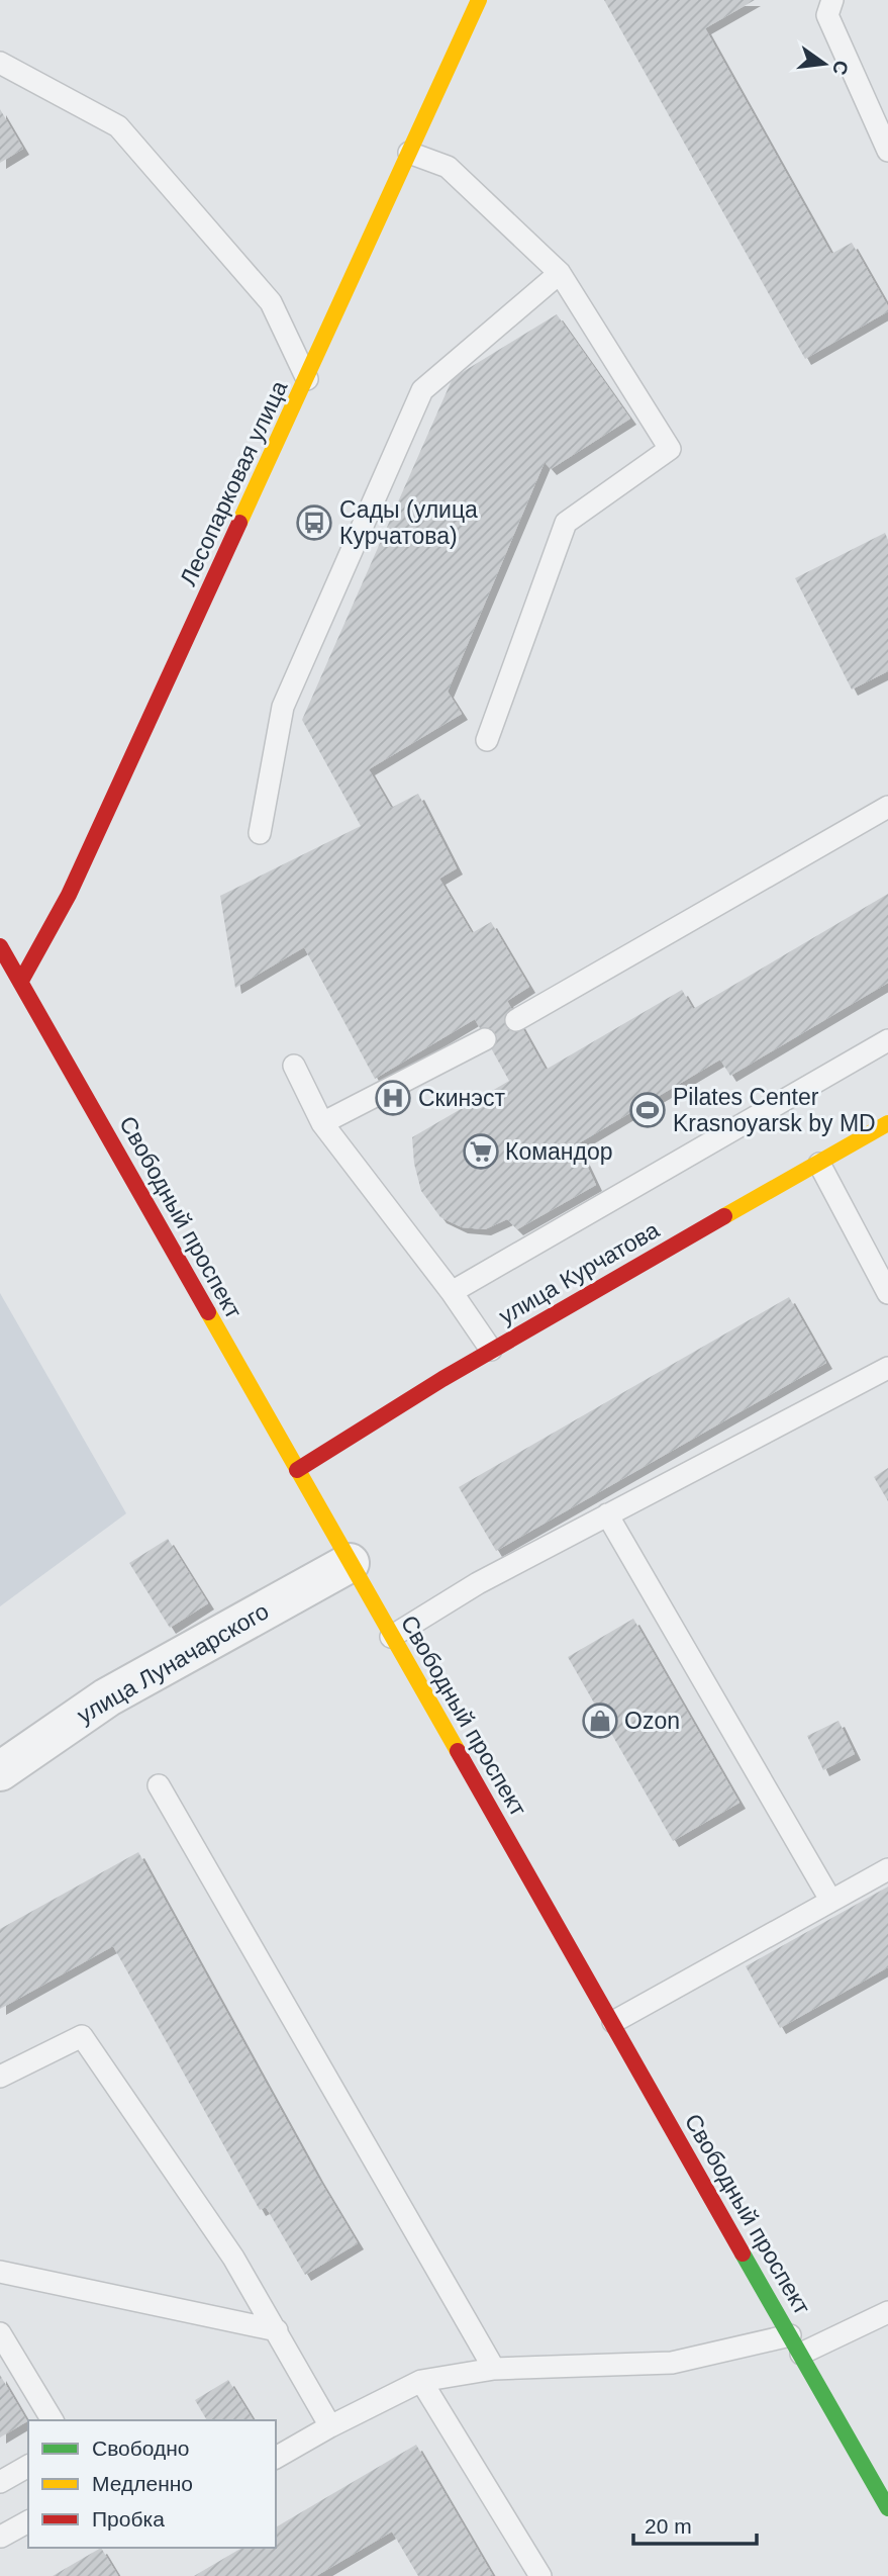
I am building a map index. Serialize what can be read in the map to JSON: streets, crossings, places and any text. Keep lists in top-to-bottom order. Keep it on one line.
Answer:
{"streets":{"main road":["Лесопарковая улица","Свободный проспект","улица Курчатова"],"street":["улица Луначарского"]},"crossings":[["Лесопарковая улица","Свободный проспект"],["Свободный проспект","улица Курчатова"],["Свободный проспект","улица Луначарского"]],"places":{"bus stop":["Сады (улица Курчатова)"],"hospital":["Скинэст"],"sports":["Pilates Center Krasnoyarsk by MD"],"supermarket":["Командор"],"shop":["Ozon"]},"legend":["Свободно","Медленно","Пробка"],"scale_bar":"20 m","north":"right"}
